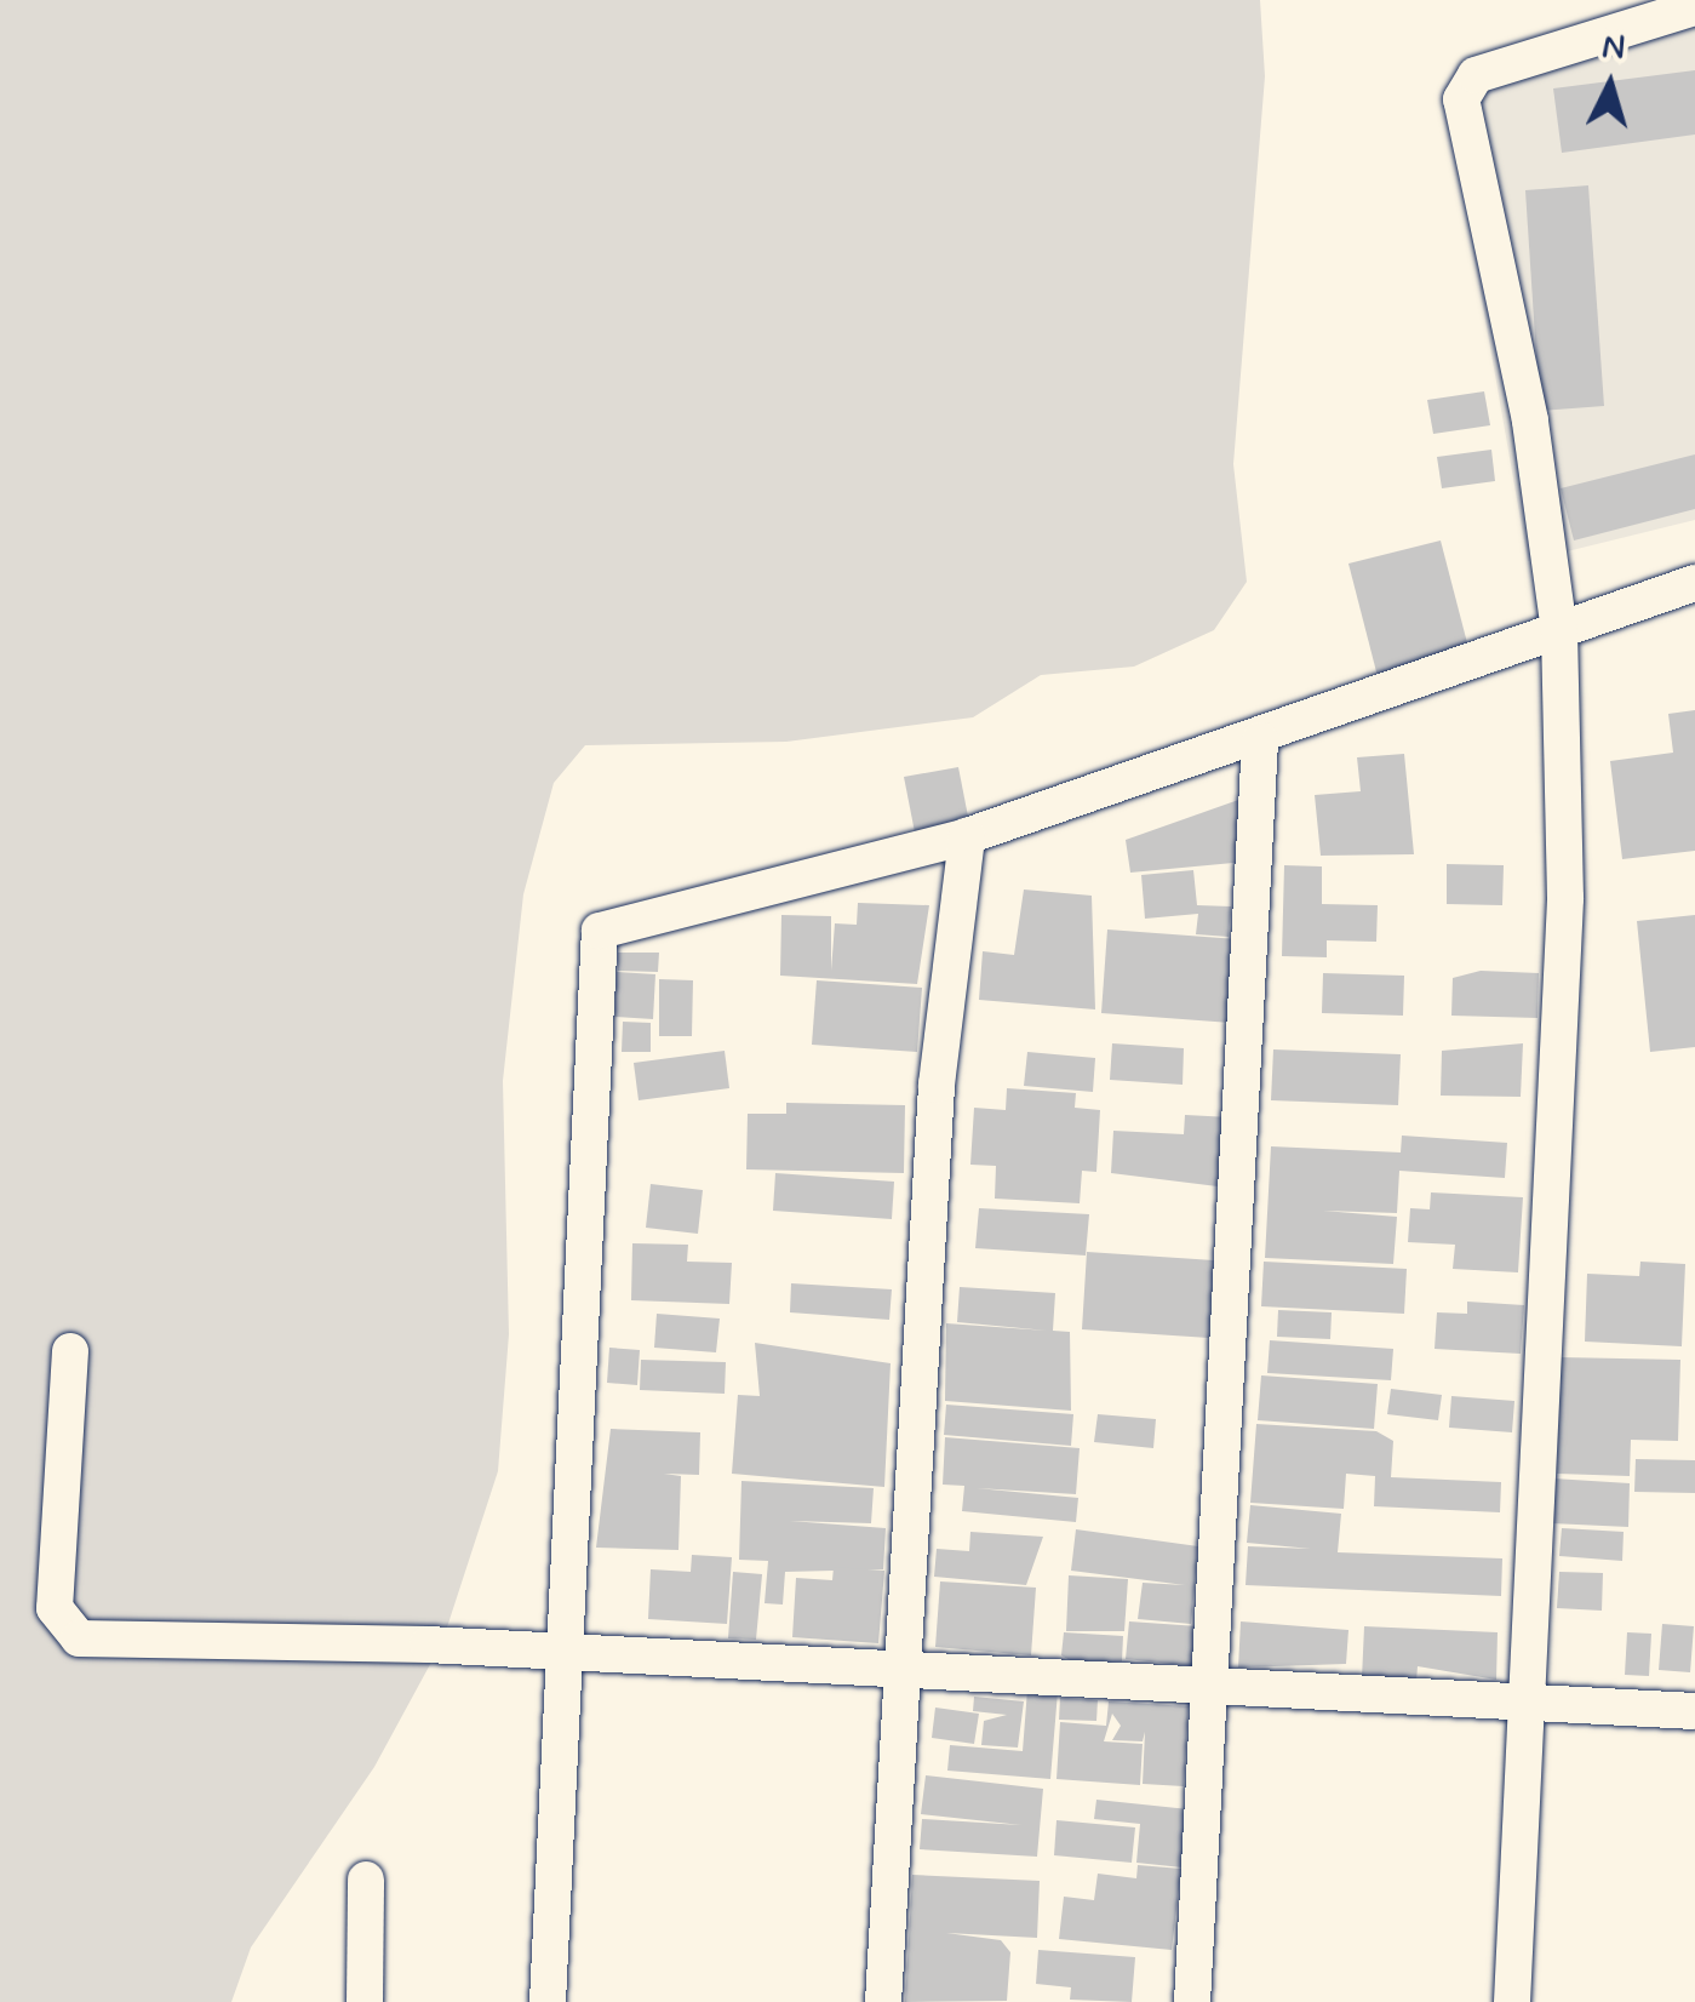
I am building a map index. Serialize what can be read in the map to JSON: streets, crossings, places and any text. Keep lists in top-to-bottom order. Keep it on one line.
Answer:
{"north":"top"}
